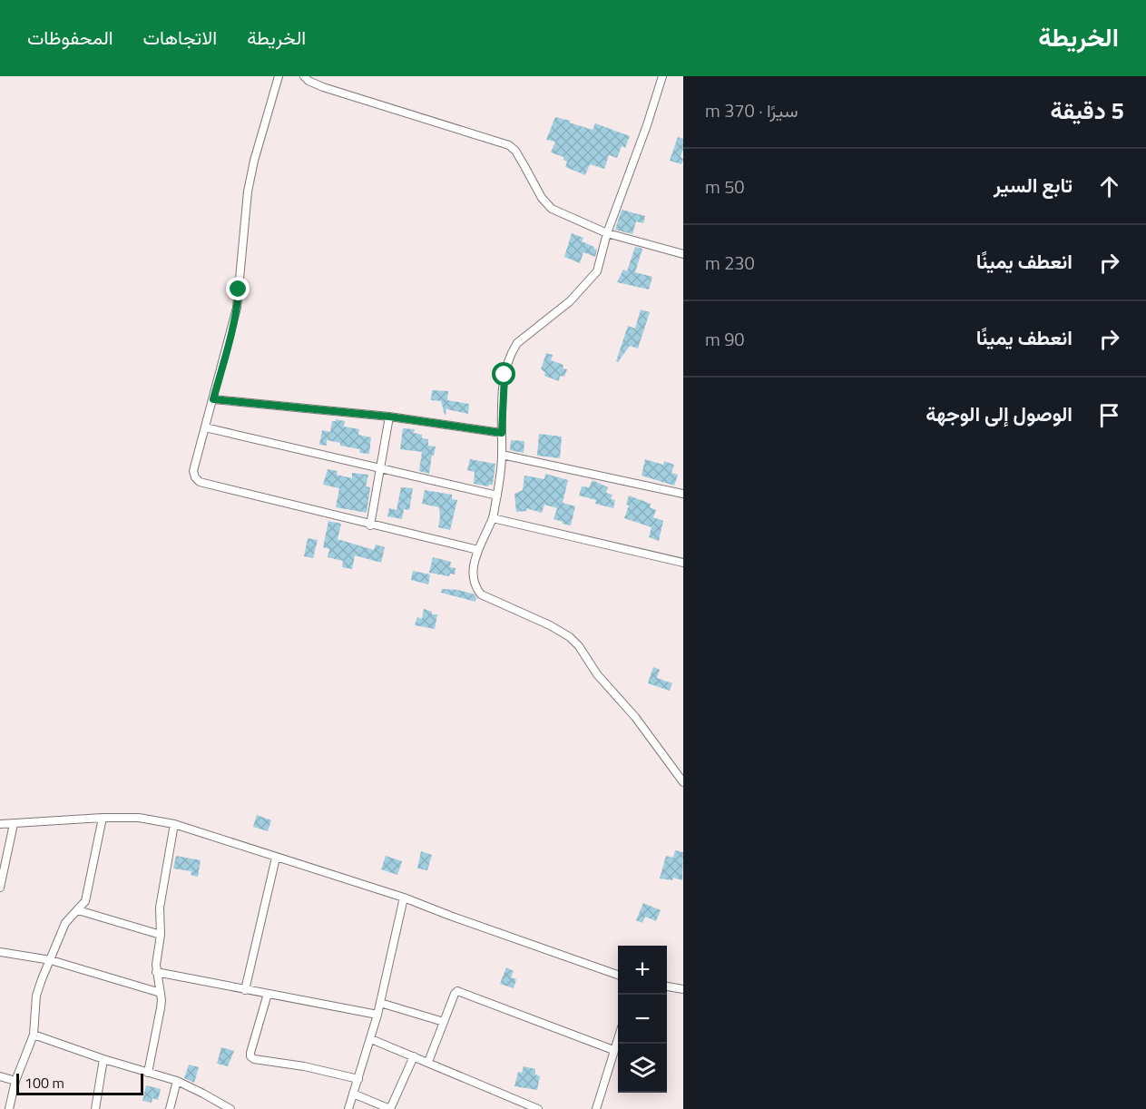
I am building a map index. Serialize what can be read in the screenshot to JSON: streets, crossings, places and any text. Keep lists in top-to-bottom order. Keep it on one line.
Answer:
{"scale_bar":"100 m","page":{"header":"الخريطة","nav":["الخريطة","الاتجاهات","المحفوظات"],"heading":["5 دقيقة","سيرًا · 370 m"],"list":[["تابع السير","50 m"],["انعطف يمينًا","230 m"],["انعطف يمينًا","90 m"],"الوصول إلى الوجهة"],"map_buttons":["+","−"],"scale":"100 m"}}
